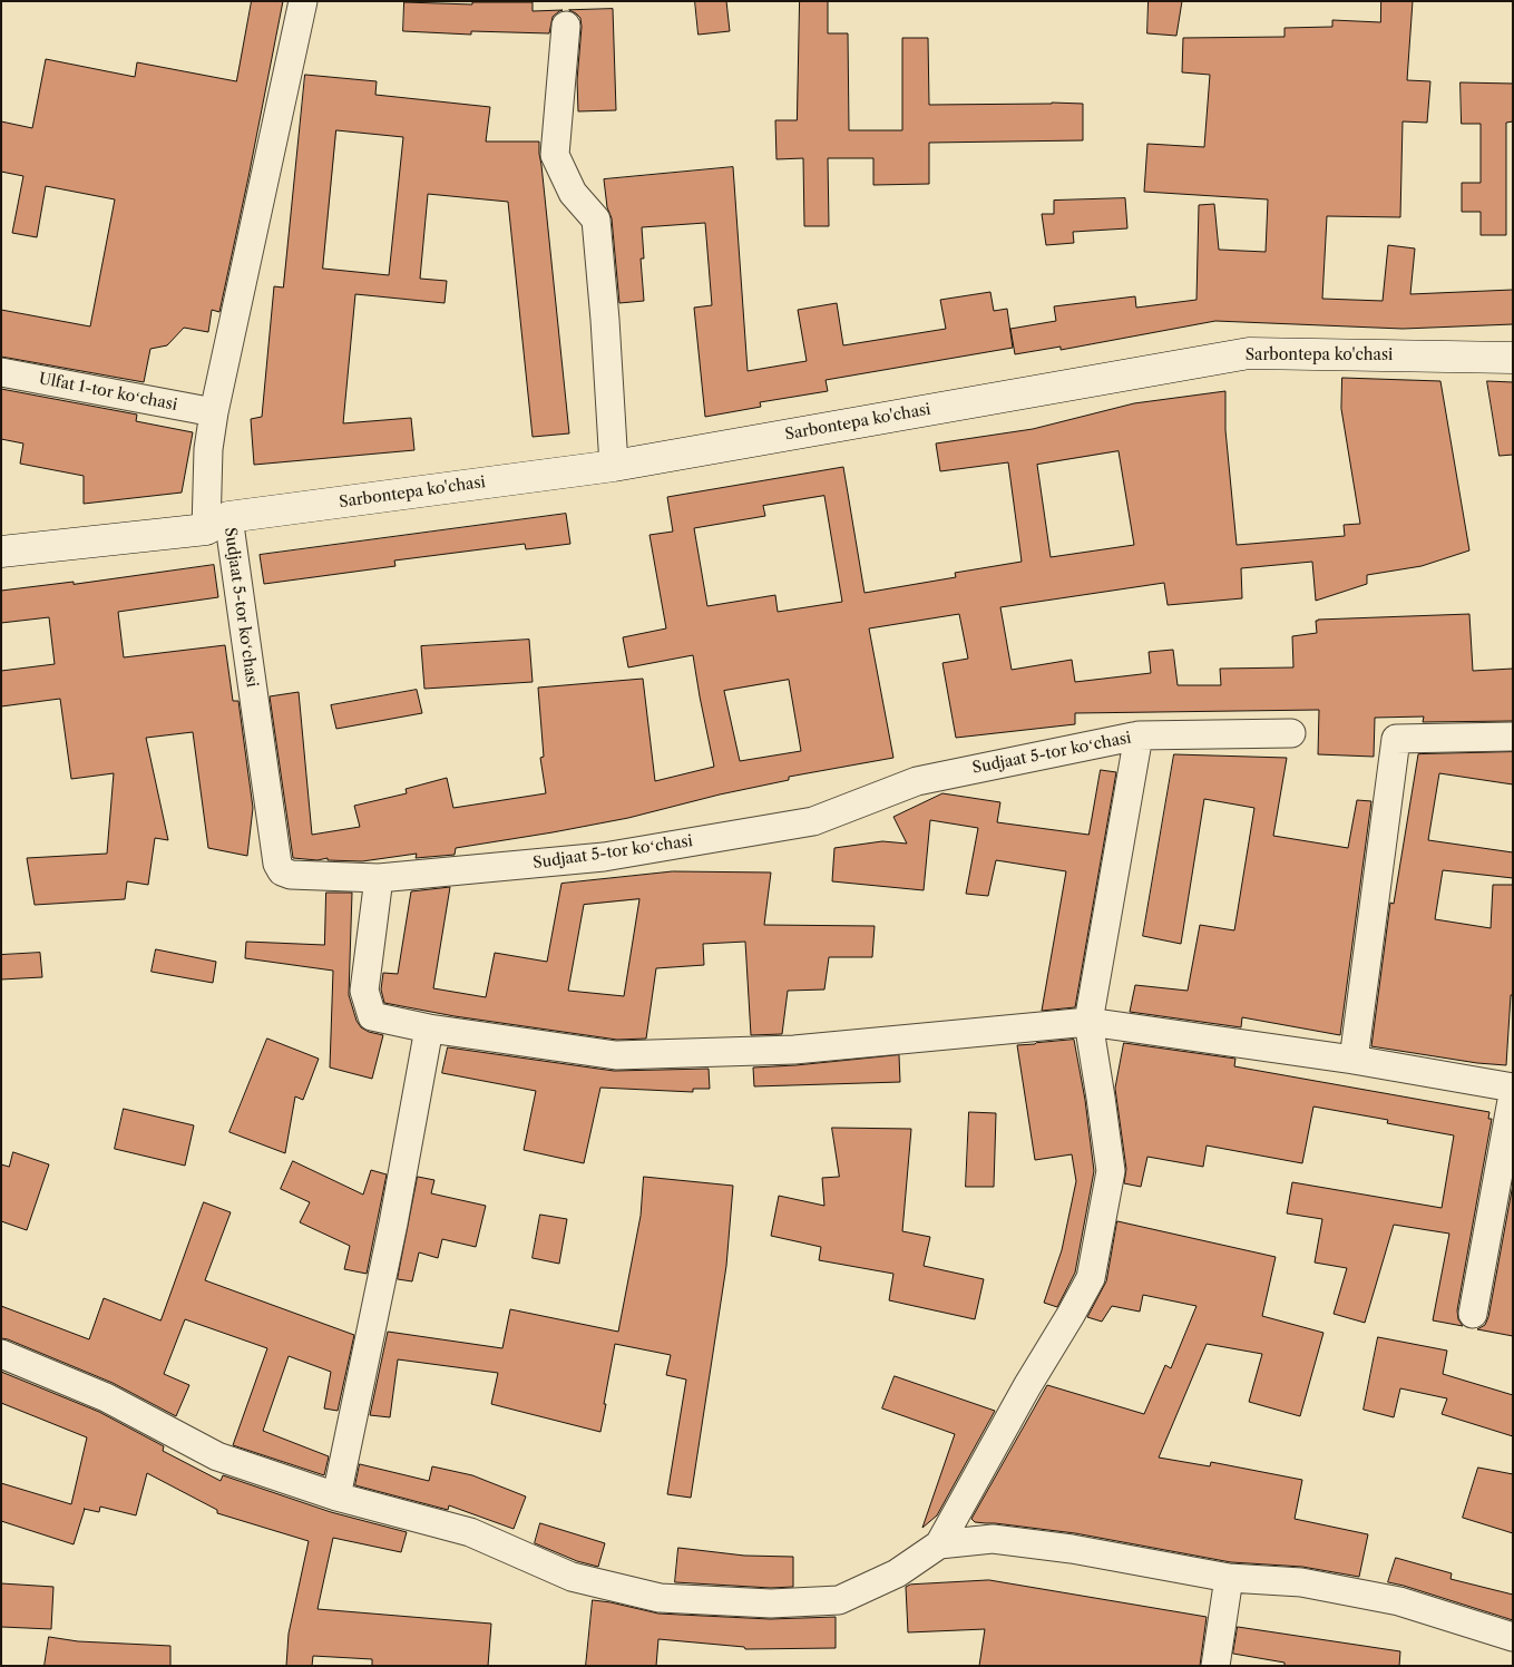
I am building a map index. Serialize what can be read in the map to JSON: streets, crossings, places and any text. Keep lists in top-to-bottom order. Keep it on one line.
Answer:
{"streets":{"street":["Sarbontepa ko'chasi","Ulfat 1-tor koʻchasi","Sudjaat 5-tor koʻchasi"]},"crossings":[["Sarbontepa ko'chasi","Sudjaat 5-tor koʻchasi"],["Ulfat 1-tor koʻchasi","Sudjaat 5-tor koʻchasi"]]}
